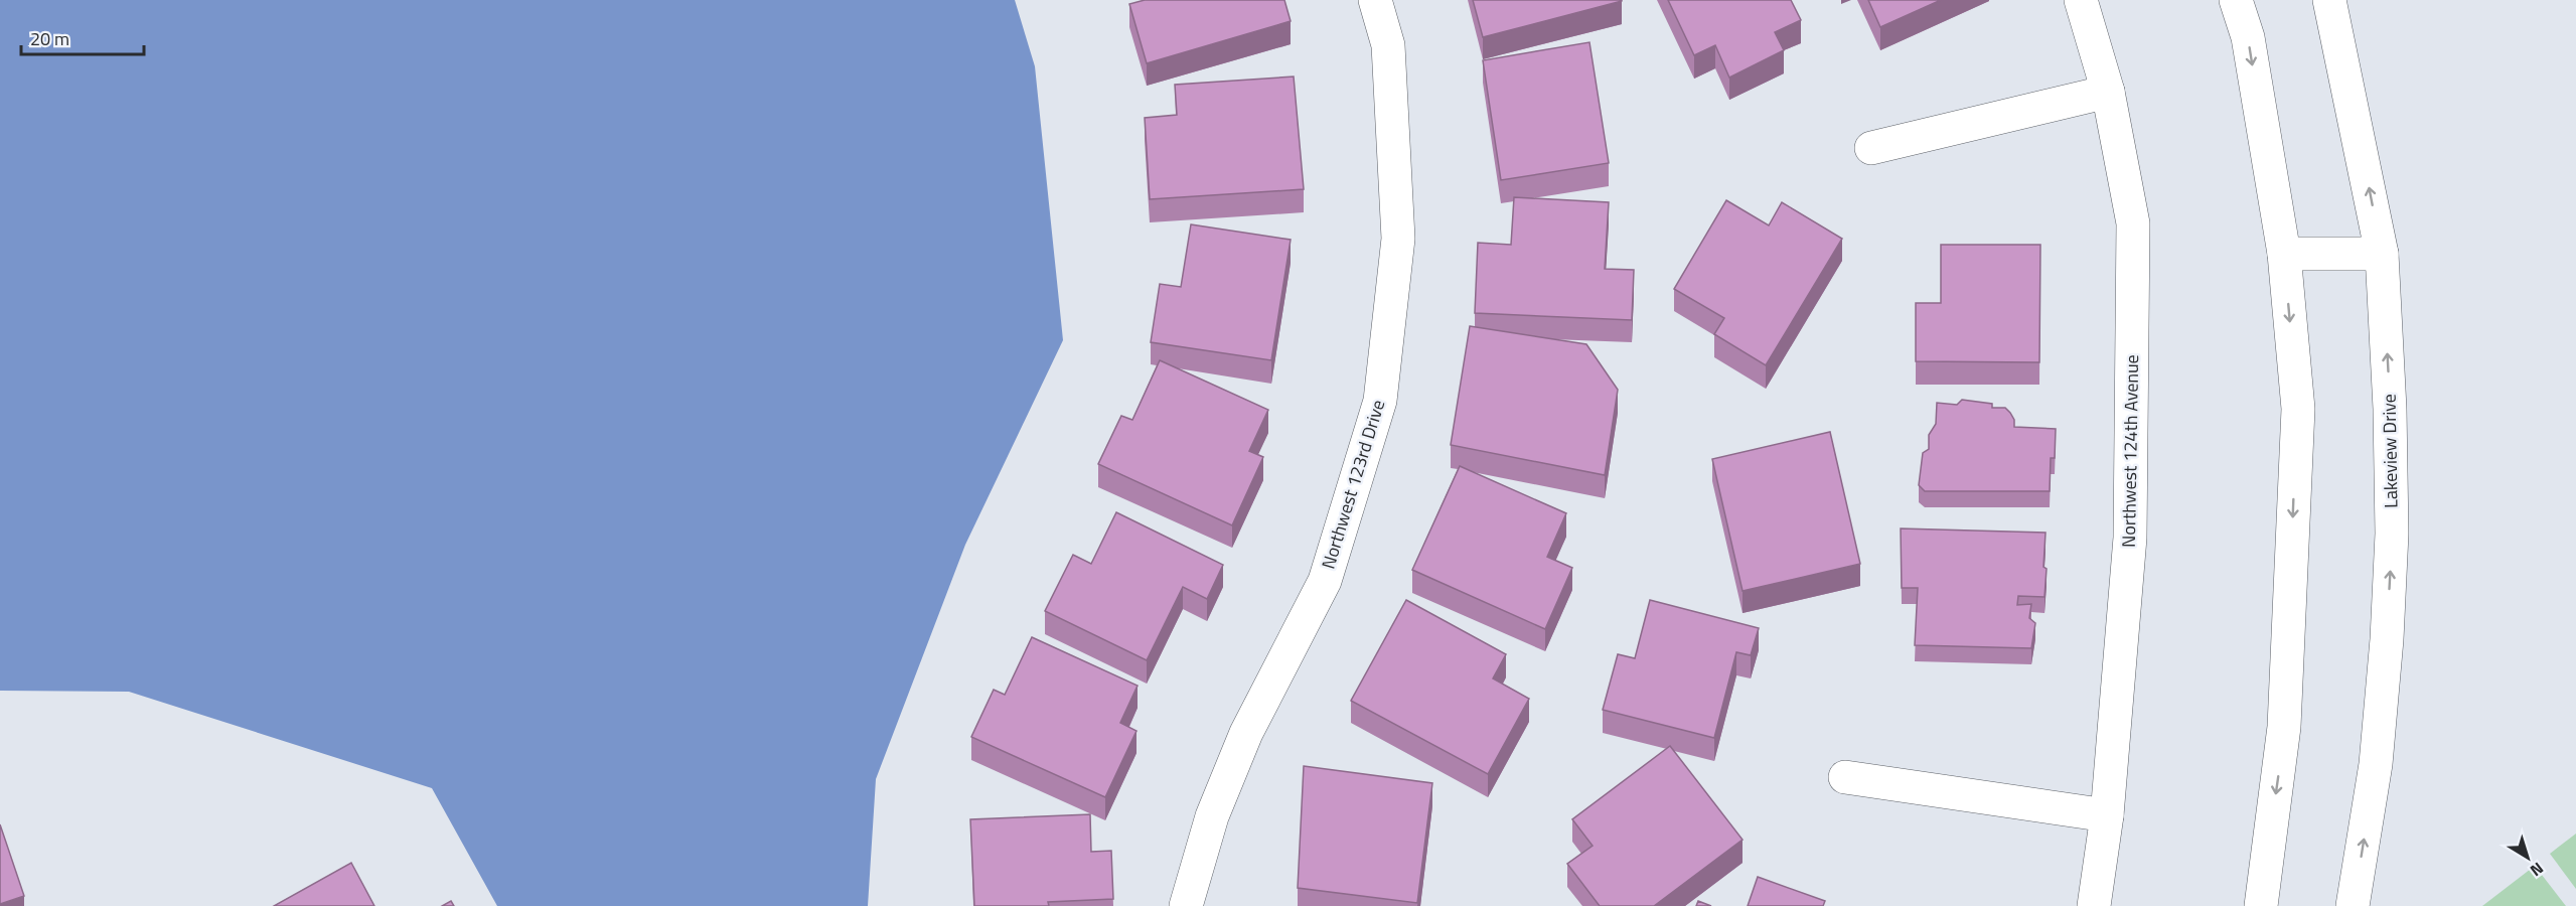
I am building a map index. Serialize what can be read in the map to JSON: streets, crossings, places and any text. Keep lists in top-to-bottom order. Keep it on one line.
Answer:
{"streets":{"street":["Northwest 124th Avenue","Lakeview Drive","Northwest 123rd Drive"]},"scale_bar":"20 m","north":"bottom right"}
